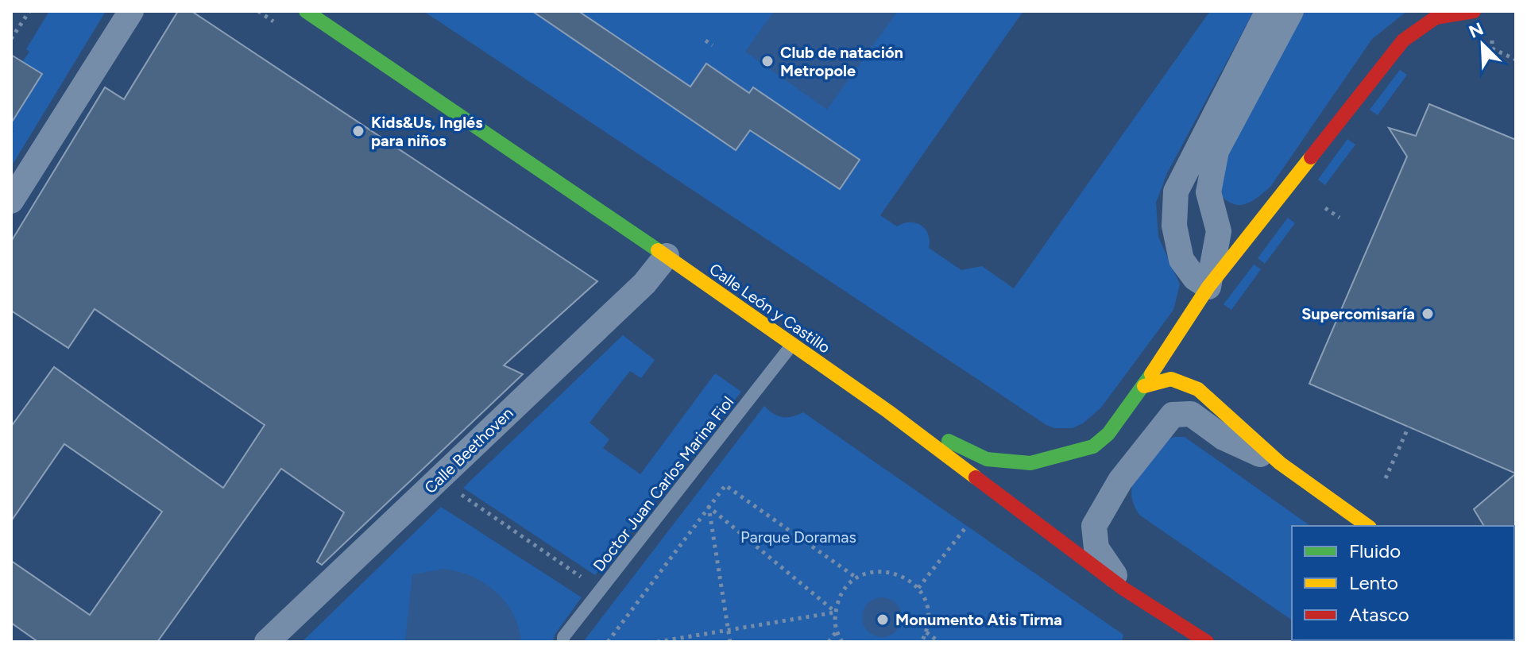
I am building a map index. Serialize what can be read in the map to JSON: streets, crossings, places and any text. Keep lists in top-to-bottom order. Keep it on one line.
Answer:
{"streets":{"street":["Calle León y Castillo","Calle Beethoven"],"lane":["Doctor Juan Carlos Marina Fiol"]},"crossings":[["Calle León y Castillo","Calle Beethoven"],["Calle León y Castillo","Doctor Juan Carlos Marina Fiol"]],"parks":["Parque Doramas"],"places":["Club de natación Metropole","Kids&Us, Inglés para niños","Supercomisaría","Monumento Atis Tirma"],"legend":["Fluido","Lento","Atasco"],"north":"top left"}
